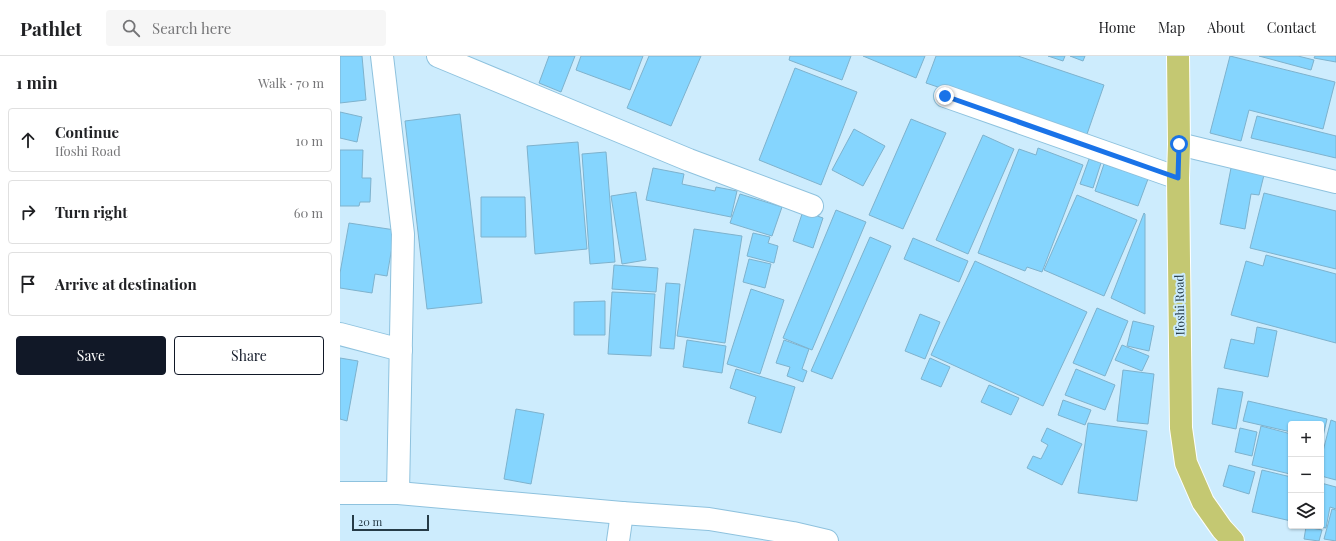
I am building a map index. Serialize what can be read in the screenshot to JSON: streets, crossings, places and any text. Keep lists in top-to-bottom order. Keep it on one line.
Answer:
{"streets":{"main road":["Ifoshi Road"]},"scale_bar":"20 m","page":{"header":"Pathlet","search":"Search here","nav":["Home","Map","About","Contact"],"heading":["1 min","Walk · 70 m"],"list":[["Continue","Ifoshi Road","10 m"],["Turn right","60 m"],"Arrive at destination"],"buttons":["Save","Share"],"map_buttons":["+","−"],"scale":"20 m"}}
